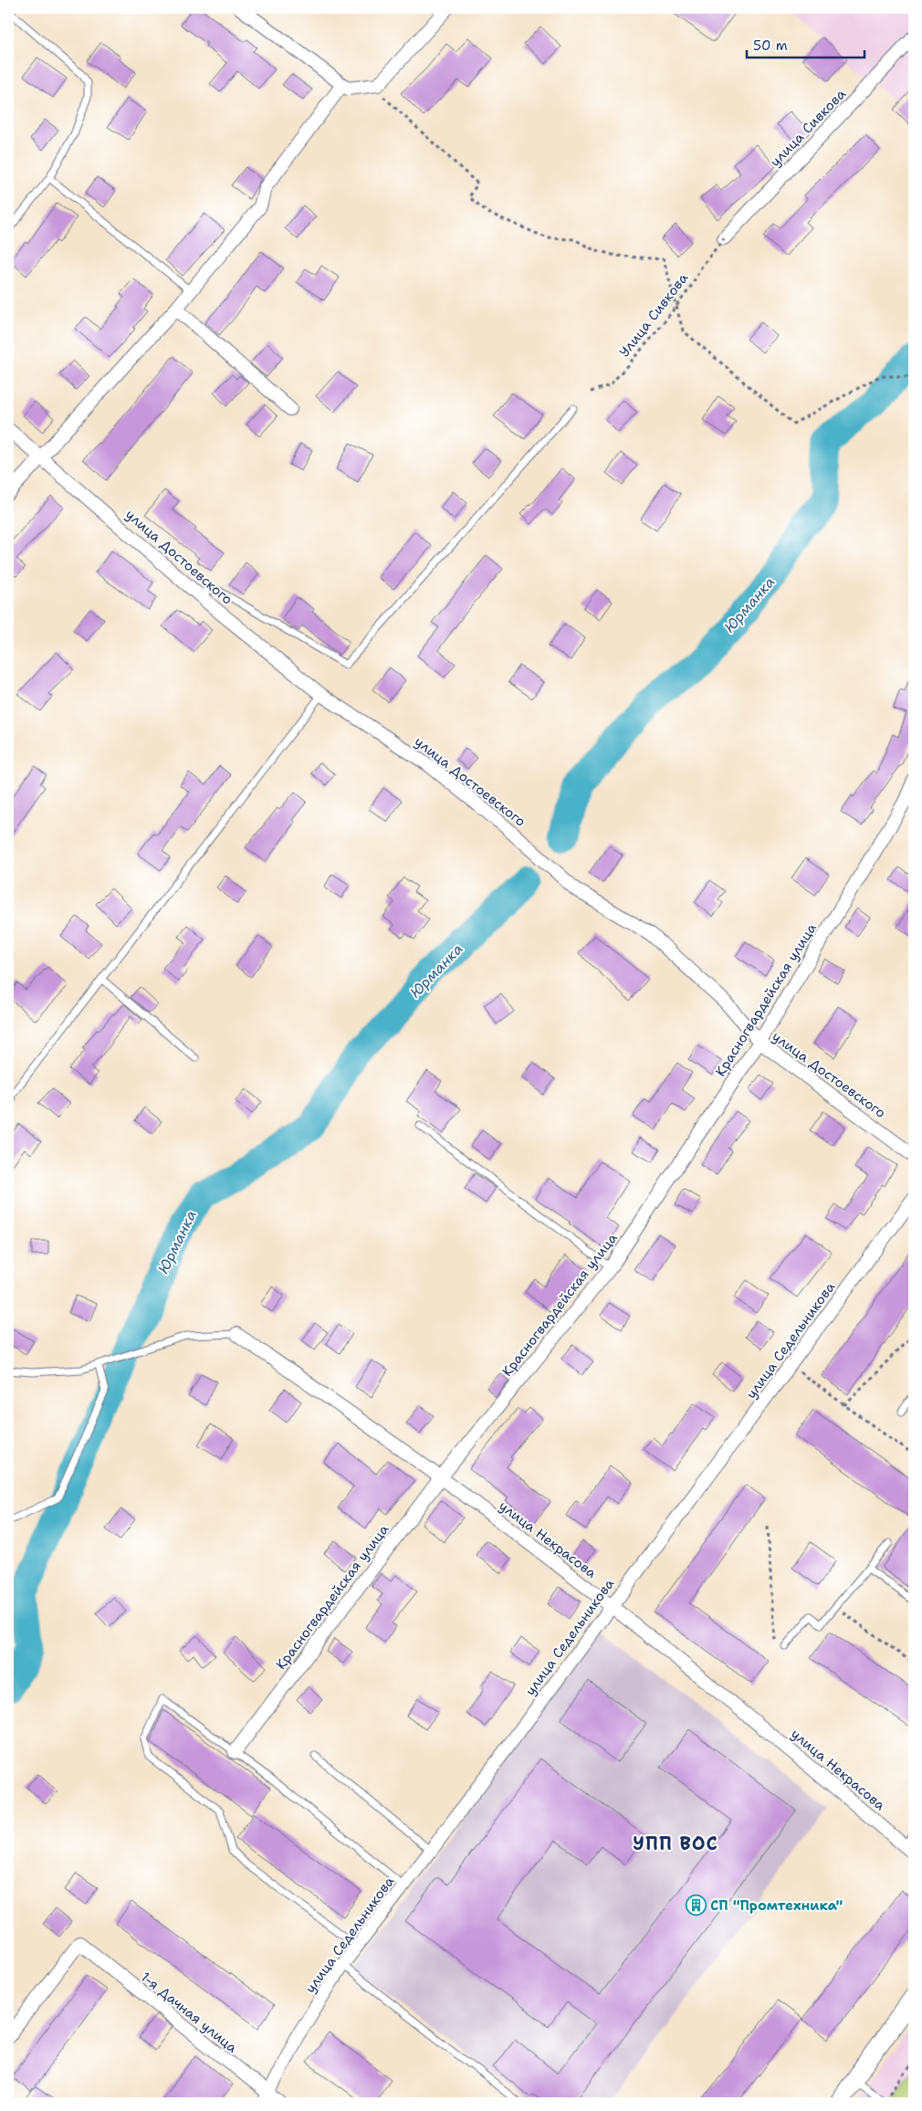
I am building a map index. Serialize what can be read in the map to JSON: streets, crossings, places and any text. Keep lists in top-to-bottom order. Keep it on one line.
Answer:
{"streets":{"street":["улица Сивкова","улица Достоевского","Красногвардейская улица","улица Седельникова","улица Некрасова","1-я Дачная улица"],"path":["Улица Сивкова"]},"crossings":[["улица Сивкова","Улица Сивкова"],["улица Достоевского","Красногвардейская улица"],["Красногвардейская улица","улица Некрасова"],["улица Седельникова","улица Некрасова"],["улица Седельникова","1-я Дачная улица"]],"districts":["УПП ВОС"],"water":["Юрманка"],"places":{"building":["СП \"Промтехника\""]},"scale_bar":"50 m"}
